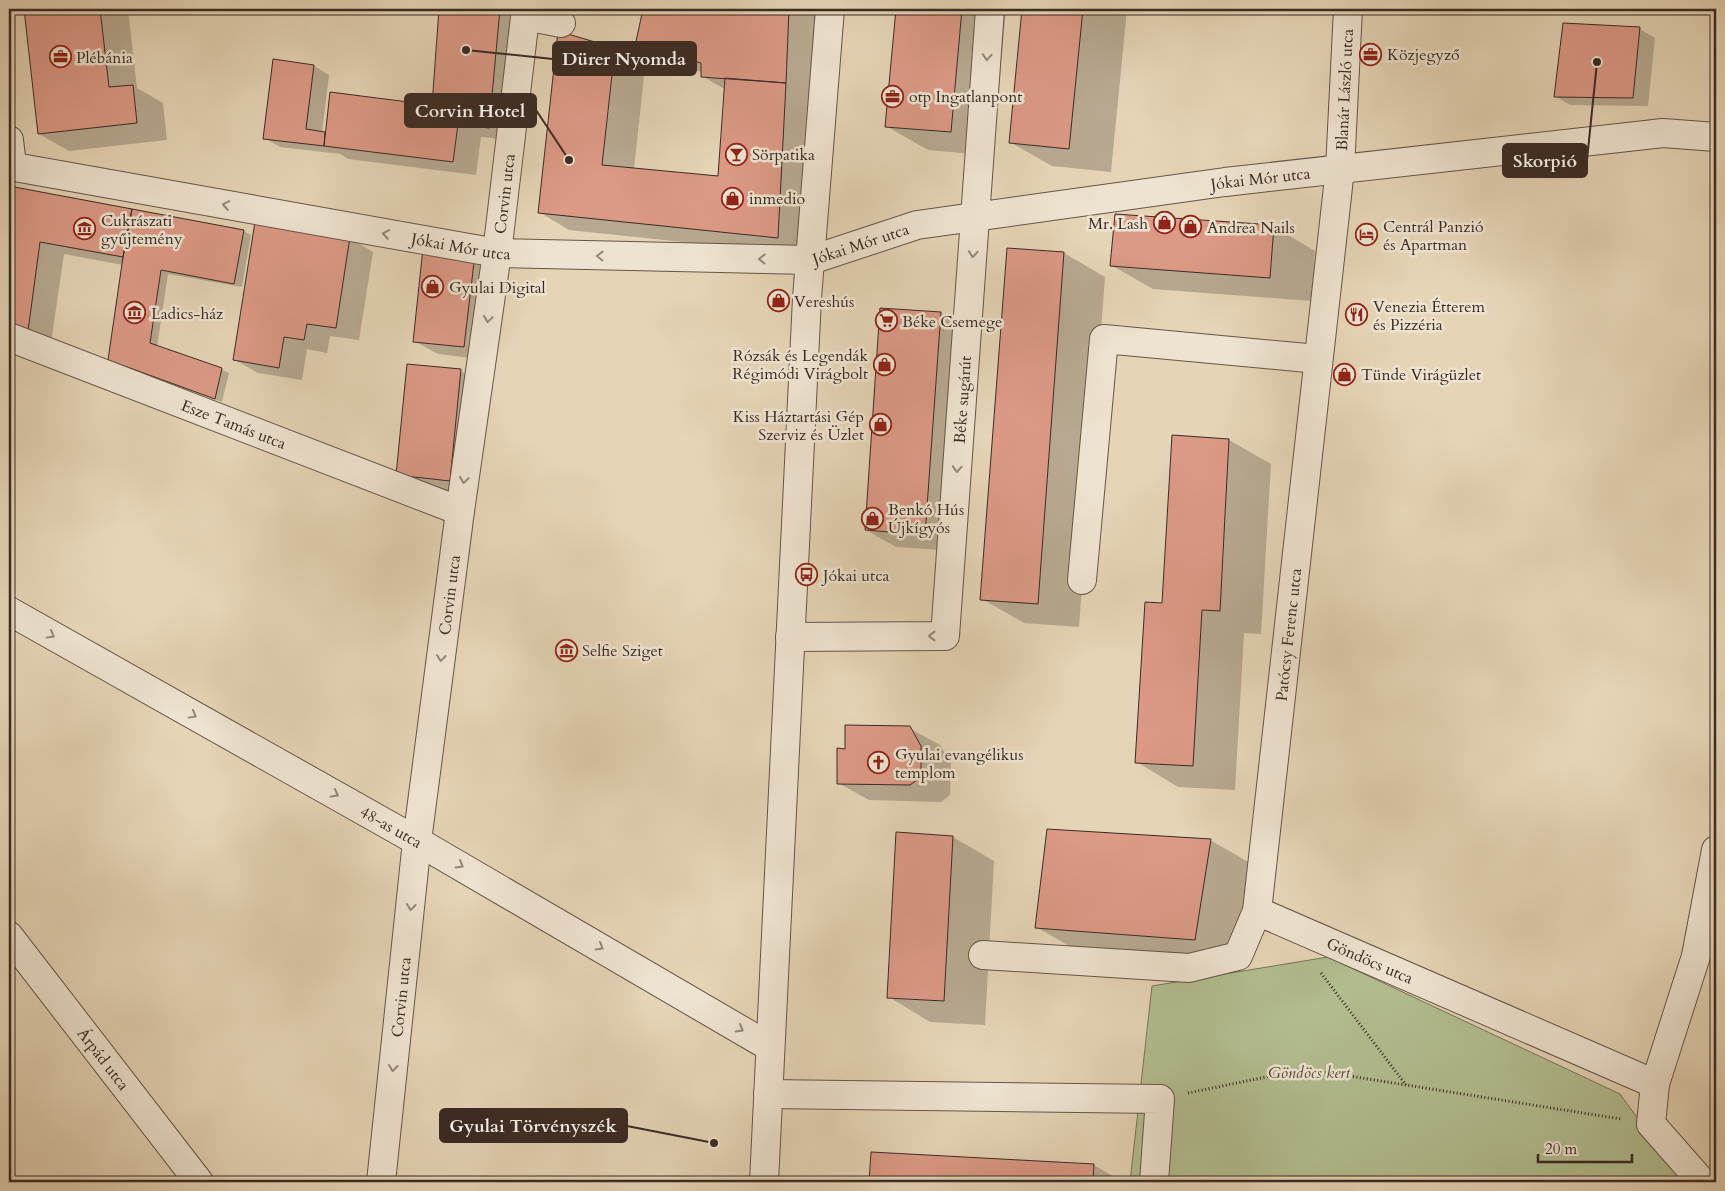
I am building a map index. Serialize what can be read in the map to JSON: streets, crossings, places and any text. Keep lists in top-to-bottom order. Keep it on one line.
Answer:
{"streets":{"street":["Blanár László utca","Jókai Mór utca","Corvin utca","Béke sugárút","Esze Tamás utca","Patócsy Ferenc utca","48-as utca","Göndöcs utca","Árpád utca"]},"crossings":[["Blanár László utca","Jókai Mór utca"],["Blanár László utca","Patócsy Ferenc utca"],["Jókai Mór utca","Corvin utca"],["Jókai Mór utca","Béke sugárút"],["Jókai Mór utca","Patócsy Ferenc utca"],["Corvin utca","Esze Tamás utca"],["Corvin utca","48-as utca"],["Patócsy Ferenc utca","Göndöcs utca"]],"one_way":["Jókai Mór utca","Corvin utca","48-as utca"],"parks":["Göndöcs kert"],"places":{"other":["Dürer Nyomda","Skorpió","Corvin Hotel","Gyulai Törvényszék"],"office":["Közjegyző","Plébánia","otp Ingatlanpont"],"bar":["Sörpatika"],"shop":["inmedio","Mr. Lash","Andrea Nails","Gyulai Digital","Vereshús","Rózsák és Legendák Régimódi Virágbolt","Tünde Virágüzlet","Kiss Háztartási Gép Szerviz és Üzlet","Benkó Hús Újkígyós"],"museum":["Cukrászati gyűjtemény","Ladics-ház","Selfie Sziget"],"hotel":["Centrál Panzió és Apartman"],"restaurant":["Venezia Étterem és Pizzéria"],"supermarket":["Béke Csemege"],"bus stop":["Jókai utca"],"church":["Gyulai evangélikus templom"]},"scale_bar":"20 m"}
